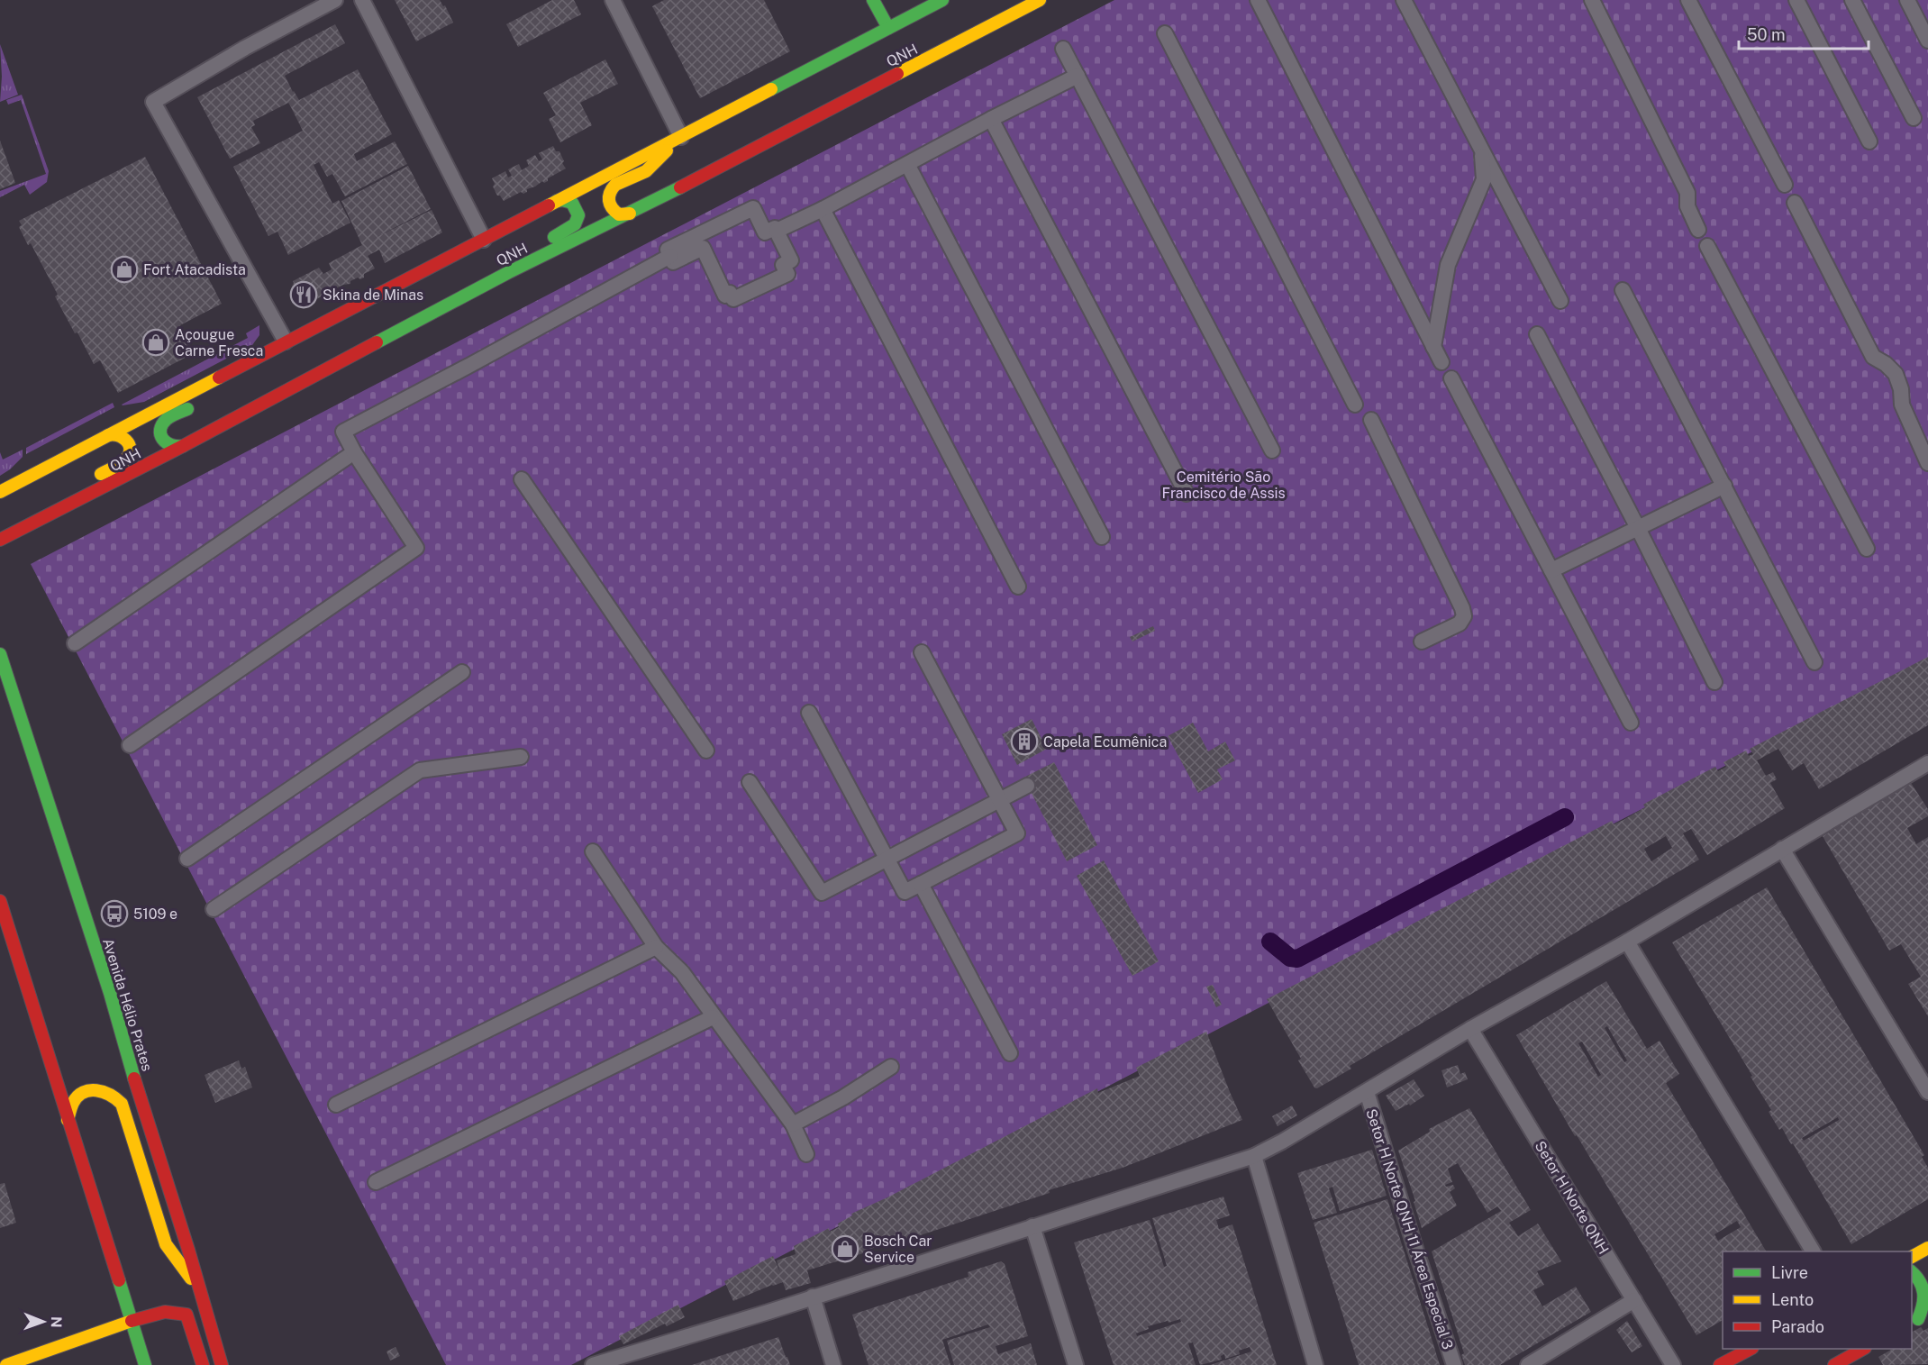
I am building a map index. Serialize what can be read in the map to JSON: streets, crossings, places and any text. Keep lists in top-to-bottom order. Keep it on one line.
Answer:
{"streets":{"street":["QNH","Avenida Hélio Prates","Setor H Norte QNH","Setor H Norte QNH 11 Área Especial 3"]},"parks":["Cemitério São Francisco de Assis"],"places":{"shop":["Fort Atacadista","Açougue Carne Fresca","Bosch Car Service"],"restaurant":["Skina de Minas"],"building":["Capela Ecumênica"],"bus stop":["5109 e"]},"legend":["Livre","Lento","Parado"],"scale_bar":"50 m","north":"right"}
